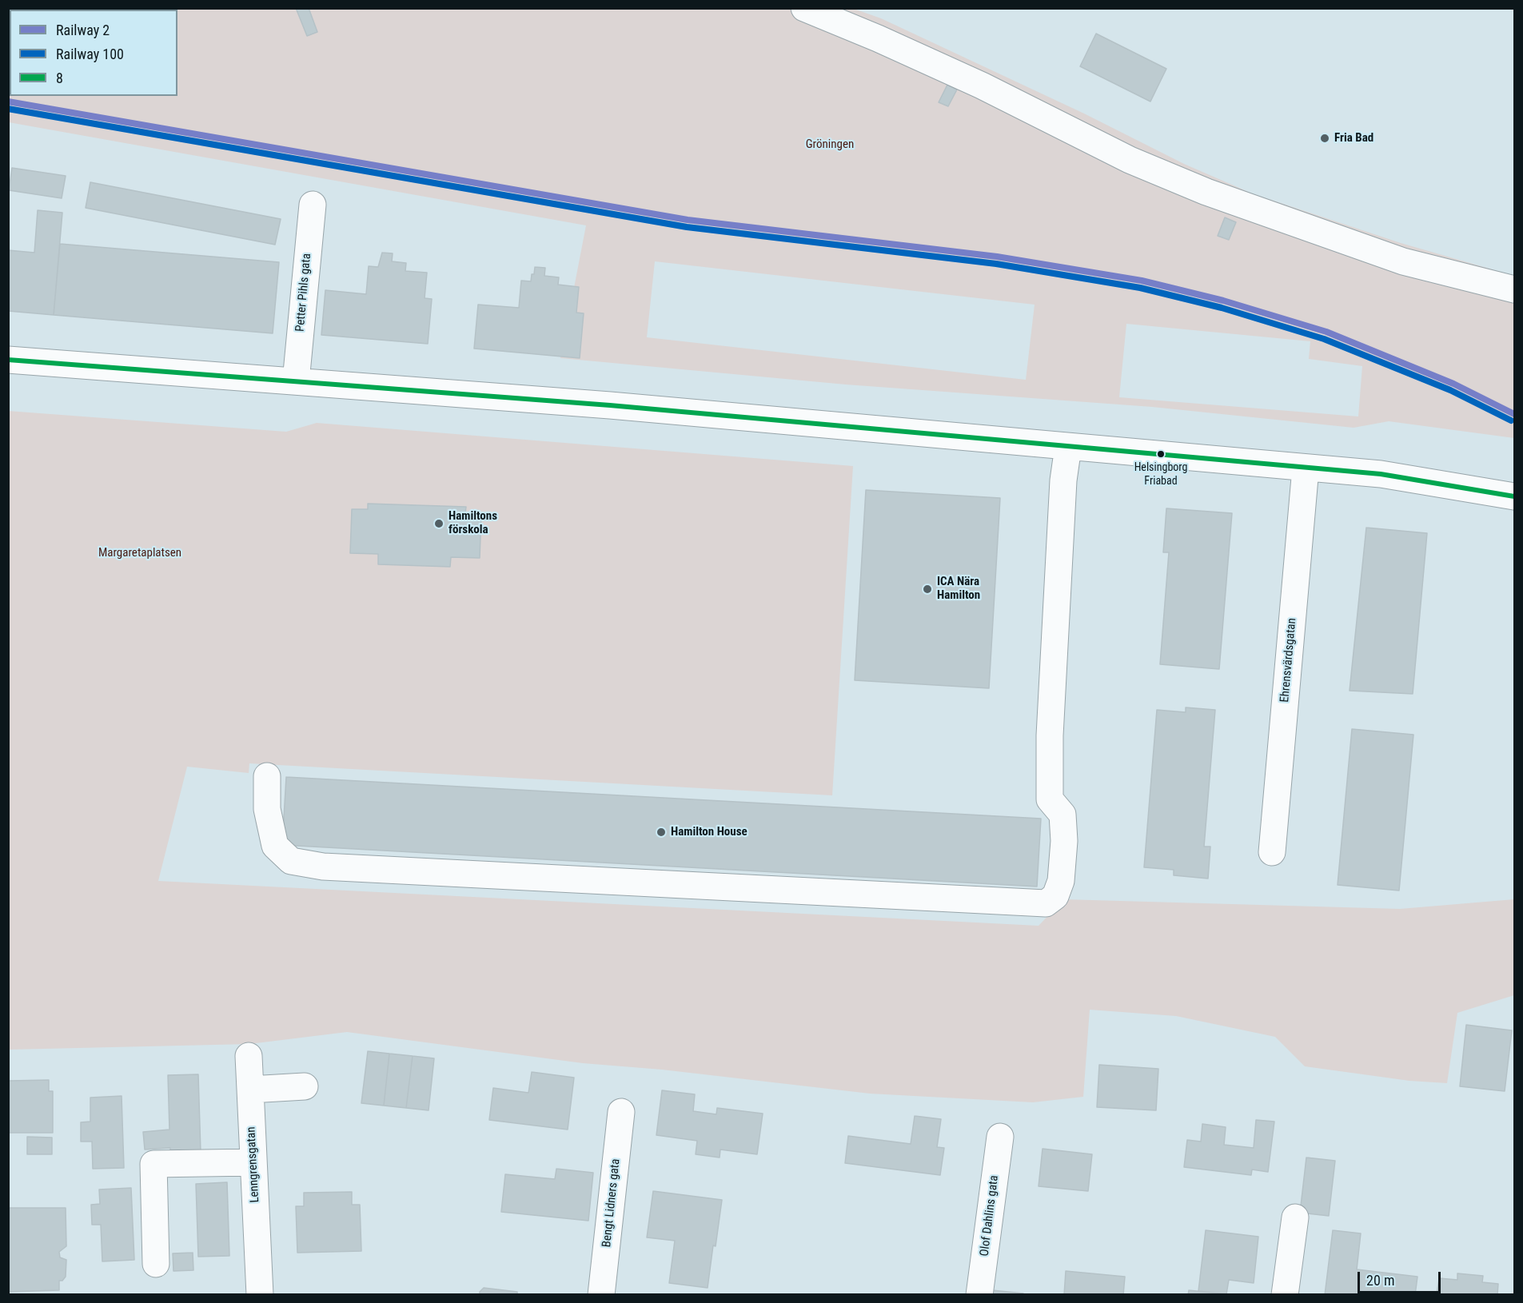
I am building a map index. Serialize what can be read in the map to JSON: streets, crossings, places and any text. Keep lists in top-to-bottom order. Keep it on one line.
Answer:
{"streets":{"street":["Petter Pihls gata","Ehrensvärdsgatan","Lenngrensgatan","Bengt Lidners gata","Olof Dahlins gata"]},"parks":["Gröningen","Margaretaplatsen"],"places":["Fria Bad","Helsingborg Friabad","Hamiltons förskola","ICA Nära Hamilton","Hamilton House"],"lines":["rail line 2","rail line 100","transit line 8"],"legend":["Railway 2","Railway 100","8"],"scale_bar":"20 m"}
